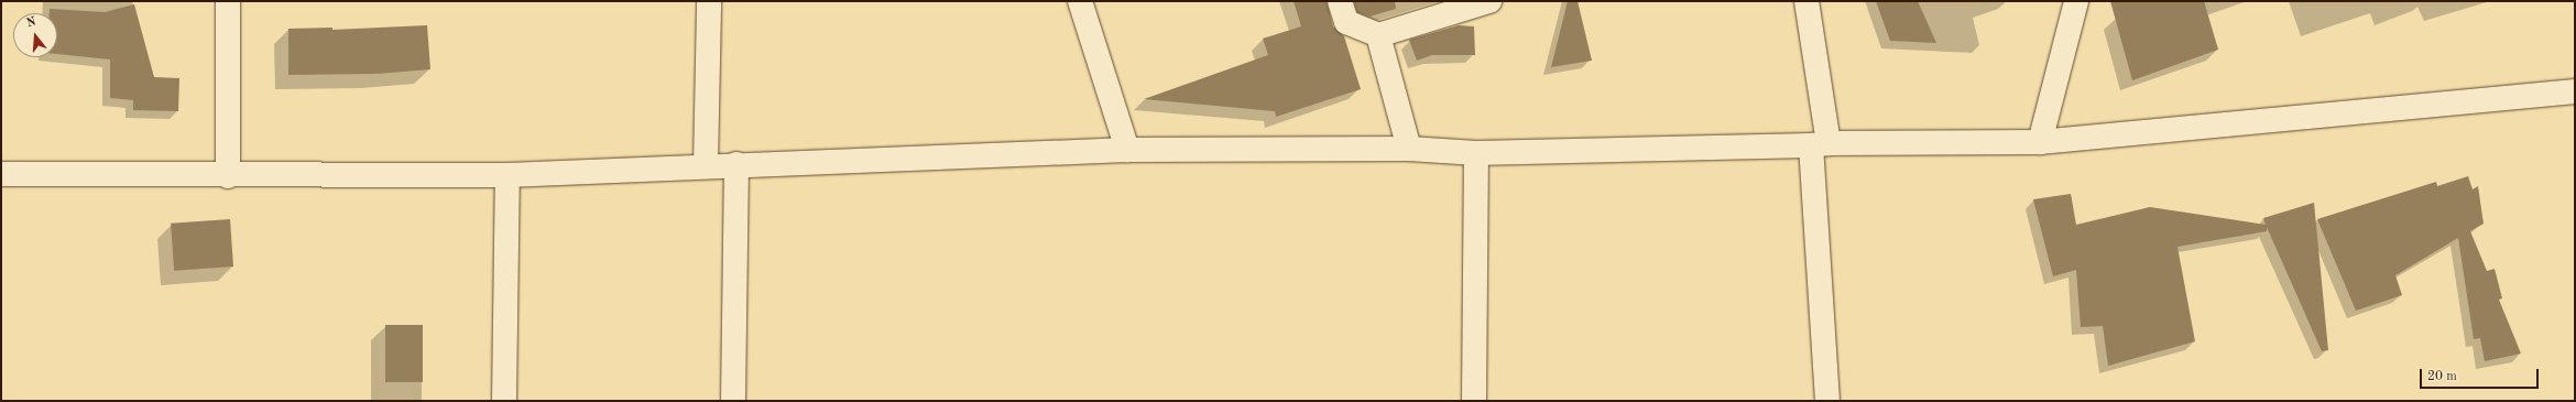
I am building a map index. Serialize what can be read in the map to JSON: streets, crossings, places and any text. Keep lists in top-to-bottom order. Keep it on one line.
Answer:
{"scale_bar":"20 m","north":"top"}
